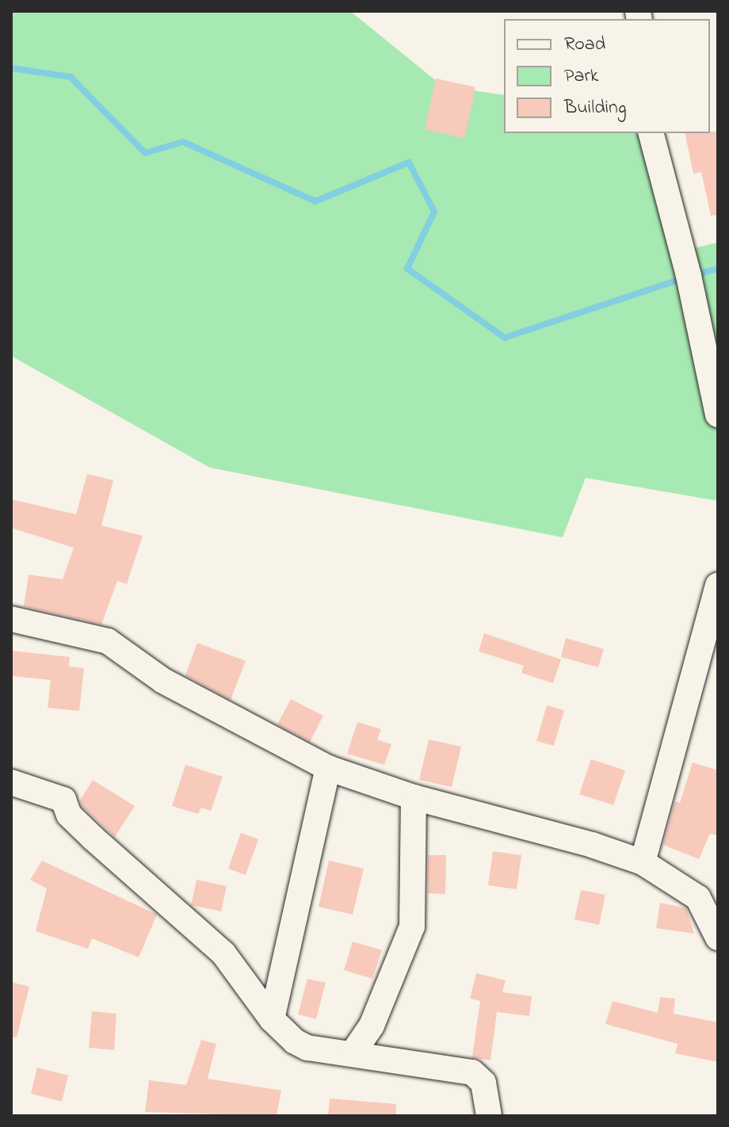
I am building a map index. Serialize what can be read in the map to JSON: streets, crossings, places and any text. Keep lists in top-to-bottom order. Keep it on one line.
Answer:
{"legend":["Road","Park","Building"]}
